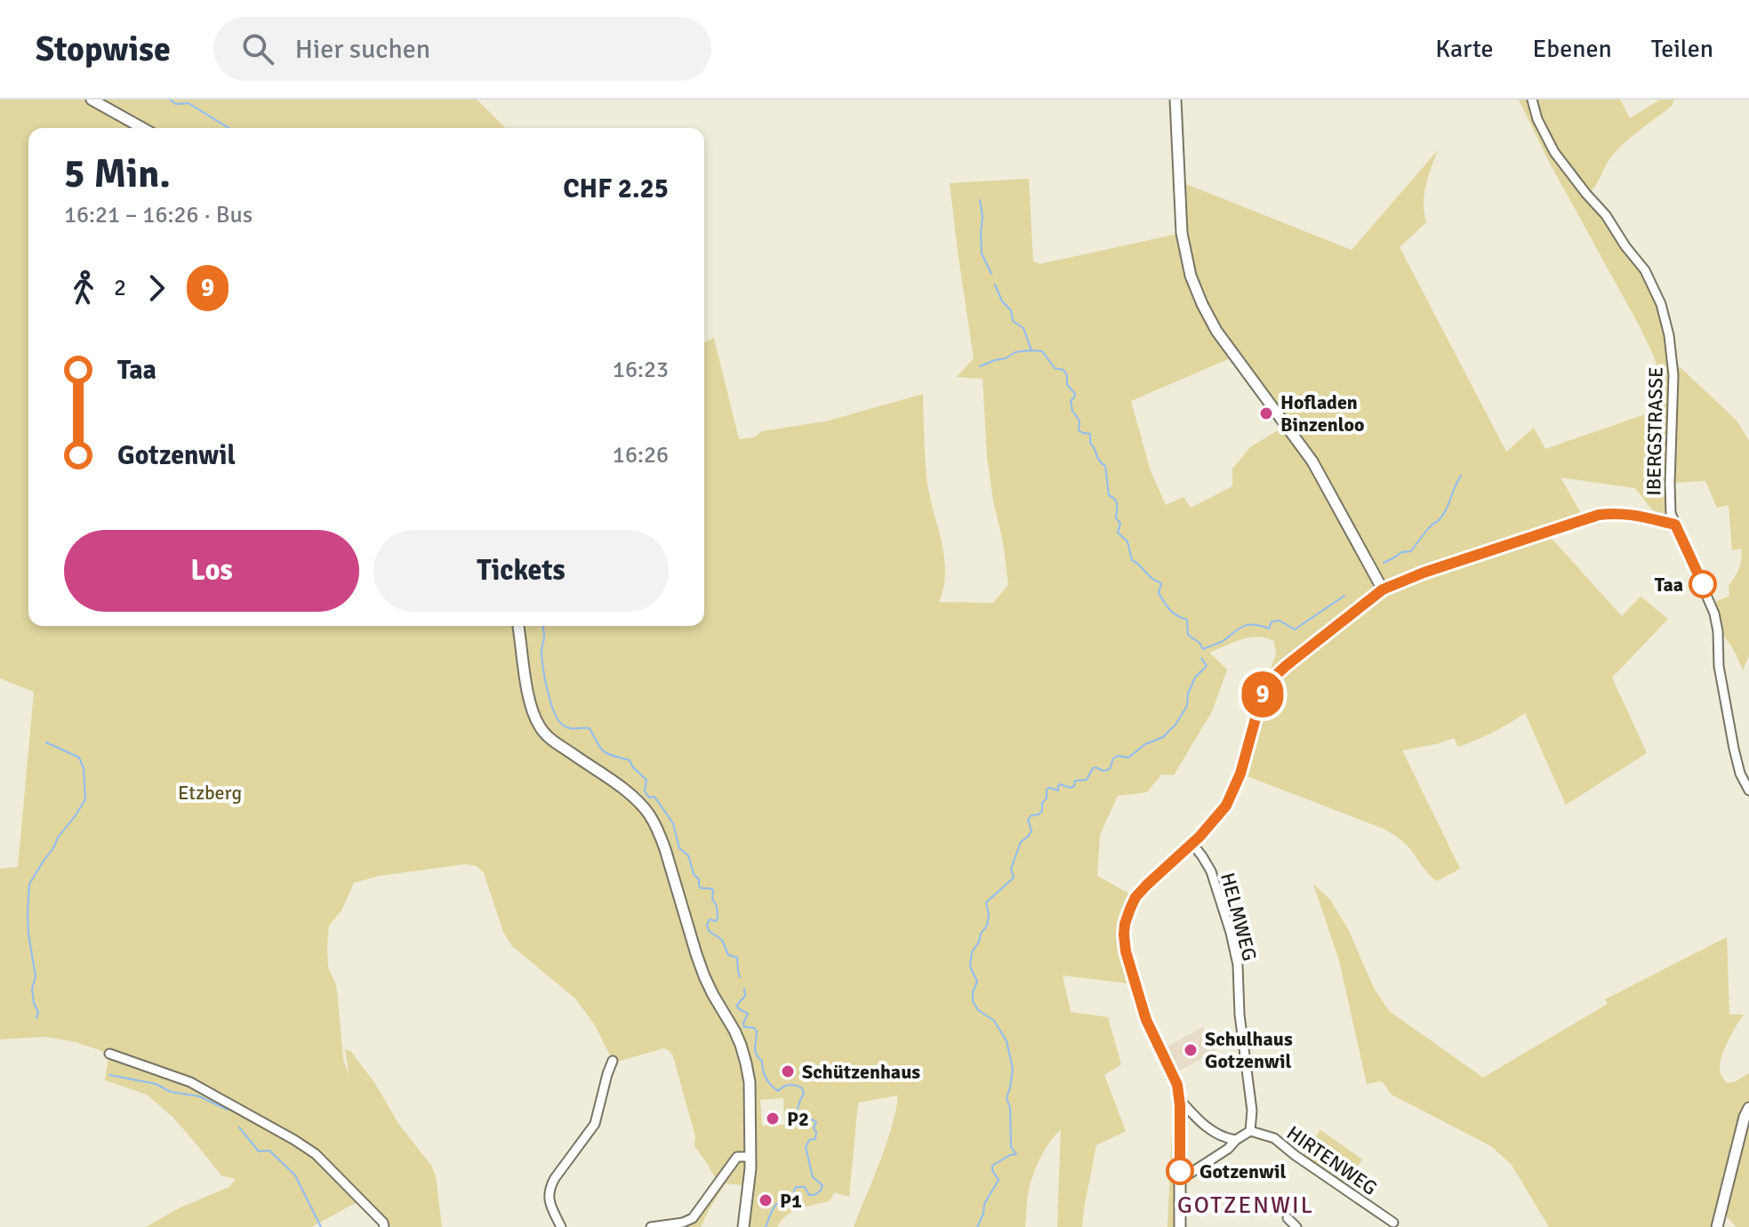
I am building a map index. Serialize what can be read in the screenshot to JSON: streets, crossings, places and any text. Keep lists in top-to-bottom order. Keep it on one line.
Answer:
{"streets":{"street":["IBERGSTRASSE","HELMWEG","HIRTENWEG"]},"crossings":[["HELMWEG","HIRTENWEG"]],"districts":["GOTZENWIL"],"parks":["Etzberg"],"places":["Hofladen Binzenloo","Taa","Schulhaus Gotzenwil","Schützenhaus","P2","Gotzenwil","P1"],"lines":["bus line 9"],"page":{"header":"Stopwise","search":"Hier suchen","nav":["Karte","Ebenen","Teilen"],"on_map":"9","heading":["5 Min.","16:21 – 16:26 · Bus","CHF 2.25"],"legs":["2","9"],"list":[{"name":"Taa","value":"16:23"},{"name":"Gotzenwil","value":"16:26"}],"buttons":["Los","Tickets"]}}
